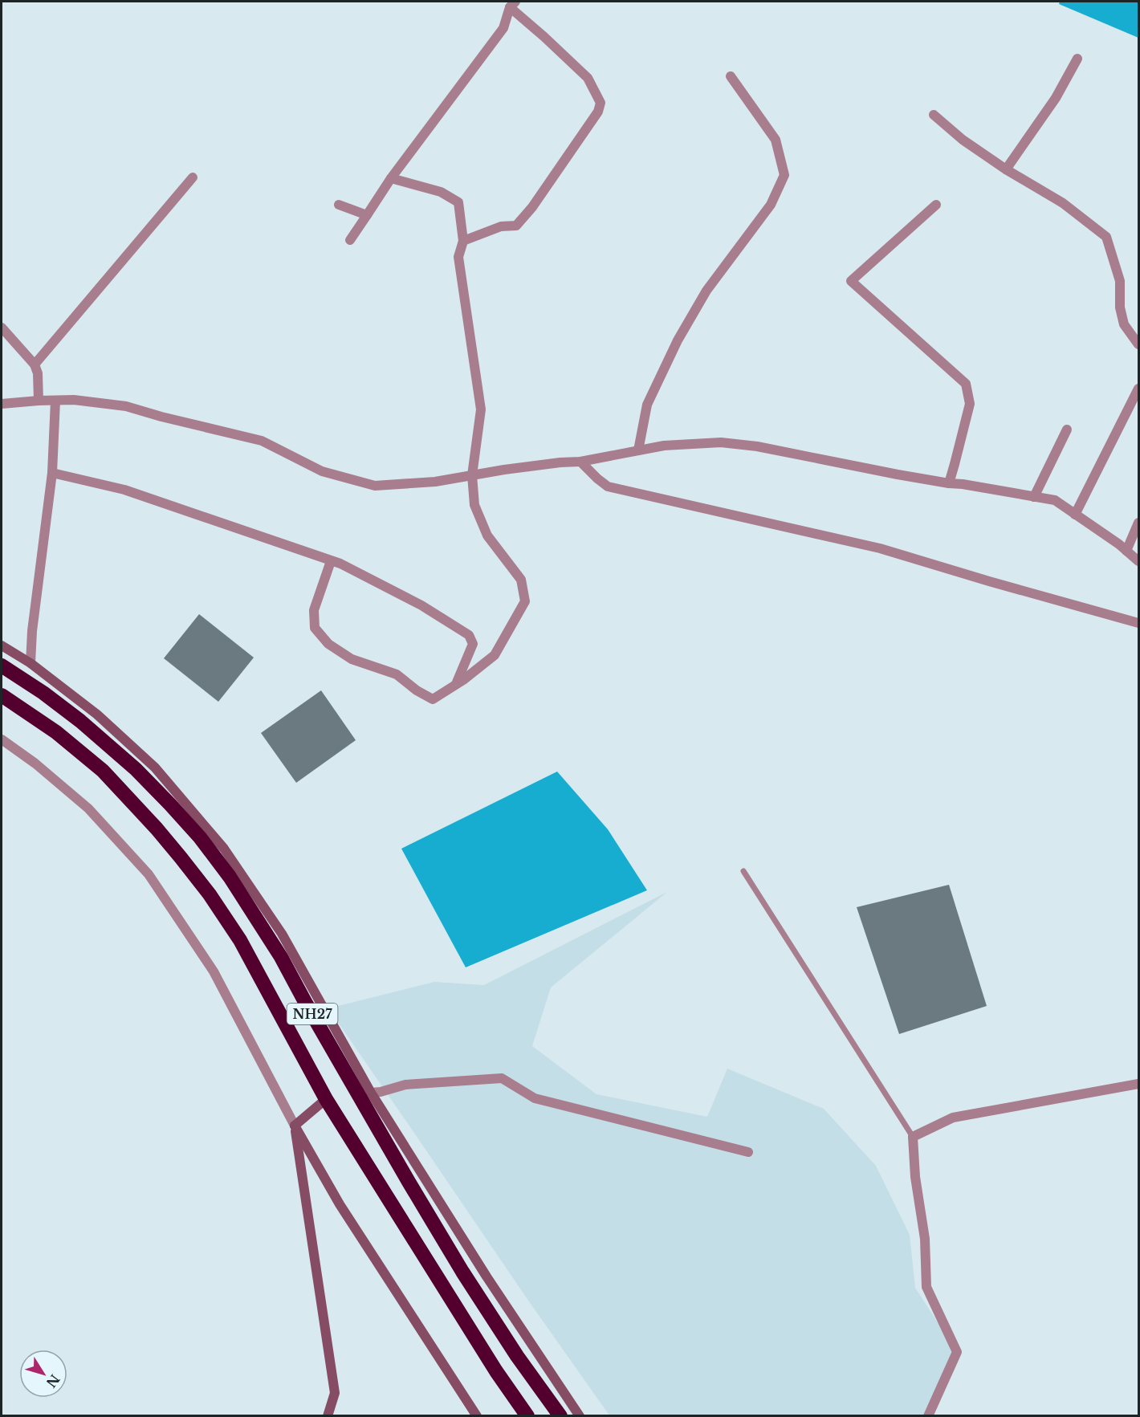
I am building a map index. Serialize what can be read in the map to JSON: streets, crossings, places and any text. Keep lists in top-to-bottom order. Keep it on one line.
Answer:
{"streets":{"highway":["NH27"]},"north":"bottom right"}
